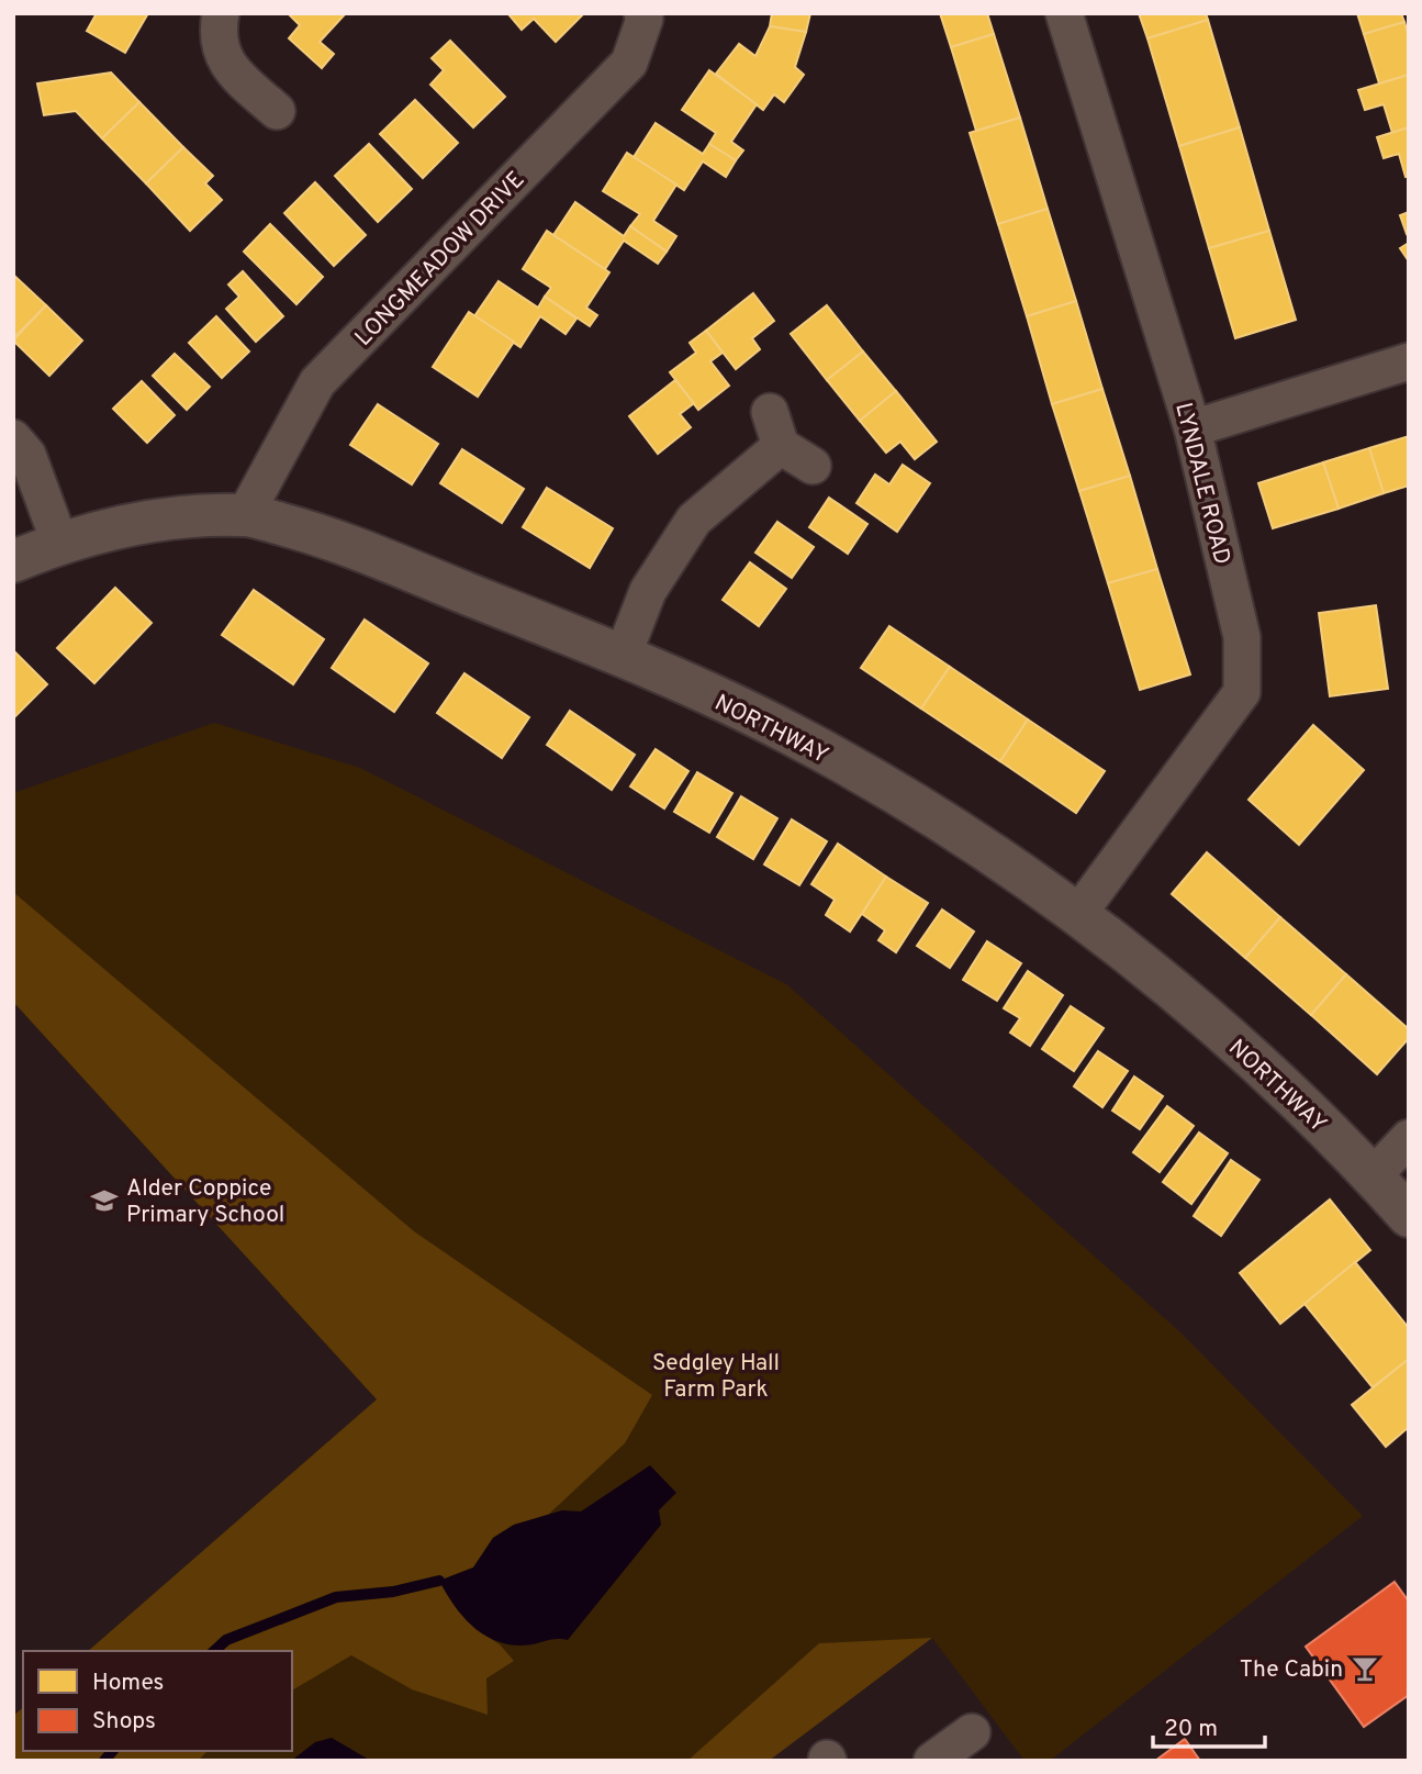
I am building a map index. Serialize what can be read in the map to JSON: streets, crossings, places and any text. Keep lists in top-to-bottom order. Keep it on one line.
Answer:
{"streets":{"street":["LONGMEADOW DRIVE","LYNDALE ROAD","NORTHWAY"]},"crossings":[["LONGMEADOW DRIVE","NORTHWAY"],["LYNDALE ROAD","NORTHWAY"]],"parks":["Sedgley Hall Farm Park"],"places":{"school or university":["Alder Coppice Primary School"],"bar":["The Cabin"]},"legend":["Homes","Shops"],"scale_bar":"20 m"}
